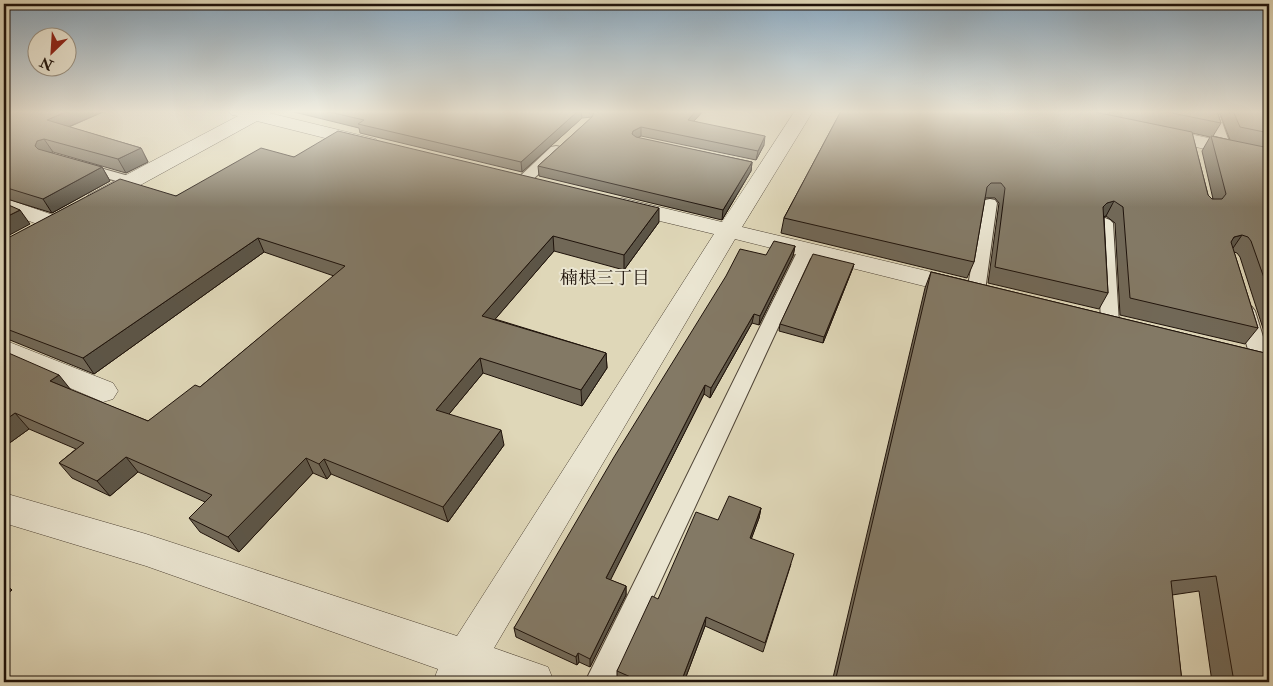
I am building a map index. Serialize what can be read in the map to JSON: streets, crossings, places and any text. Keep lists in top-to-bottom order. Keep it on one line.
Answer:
{"districts":["楠根三丁目"],"north":"bottom left"}
